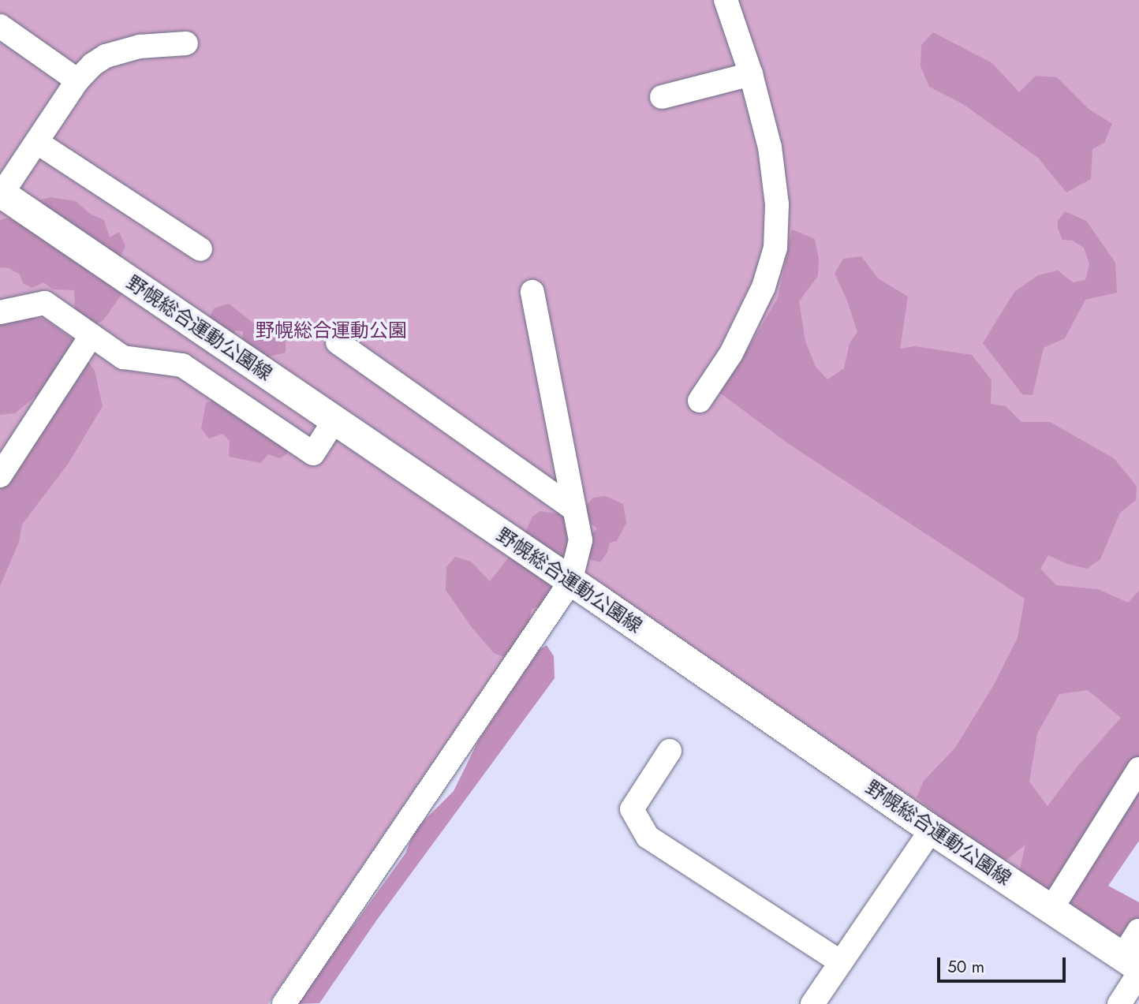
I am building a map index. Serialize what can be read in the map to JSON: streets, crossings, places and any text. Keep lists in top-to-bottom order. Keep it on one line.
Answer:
{"streets":{"main road":["野幌総合運動公園線"]},"parks":["野幌総合運動公園"],"scale_bar":"50 m"}
